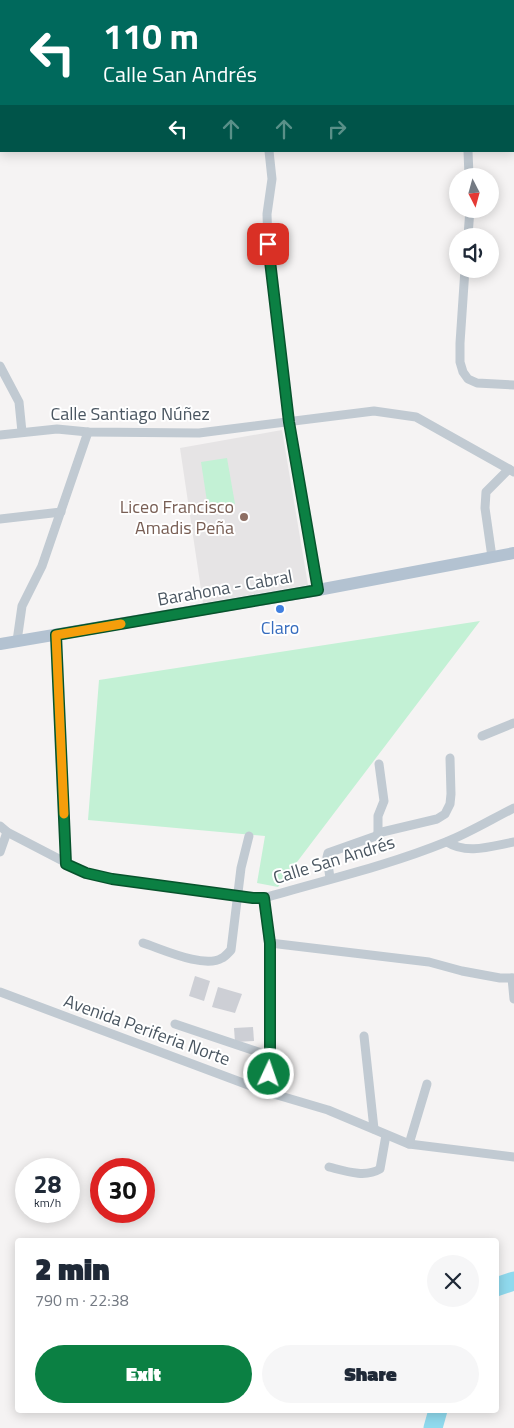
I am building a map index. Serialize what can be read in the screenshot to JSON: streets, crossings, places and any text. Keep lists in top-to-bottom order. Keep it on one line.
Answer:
{"streets":{"main road":["Barahona - Cabral"],"street":["Calle Santiago Núñez","Calle San Andrés","Avenida Periferia Norte"]},"places":["Liceo Francisco Amadis Peña","Claro"],"north":"bottom","page":{"turn":["110 m","Calle San Andrés"],"speed":"28 km/h","limit":"30","heading":["2 min","790 m · 22:38"],"buttons":["Exit","Share"]}}
